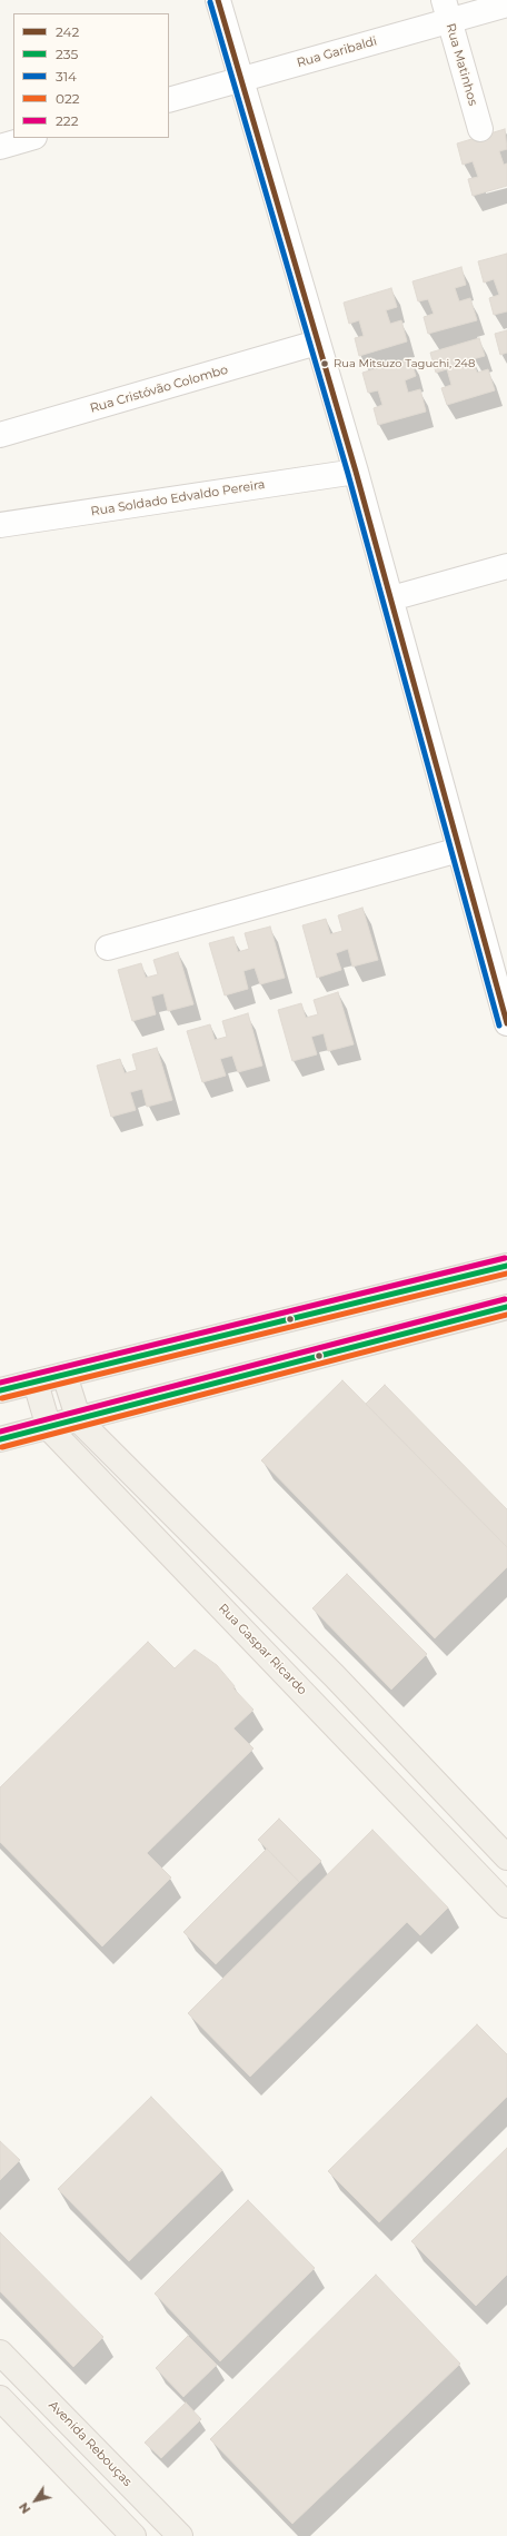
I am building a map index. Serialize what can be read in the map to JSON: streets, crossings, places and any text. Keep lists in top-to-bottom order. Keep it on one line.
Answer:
{"streets":{"main road":["Rua Gaspar Ricardo","Avenida Rebouças"],"street":["Rua Garibaldi","Rua Matinhos","Rua Cristóvão Colombo","Rua Soldado Edvaldo Pereira"]},"crossings":[["Rua Garibaldi","Rua Matinhos"]],"places":["Rua Mitsuzo Taguchi, 248"],"lines":["transit line 242","transit line 314","transit line 222","transit line 235","transit line 022"],"legend":["242","235","314","022","222"],"north":"bottom left"}
